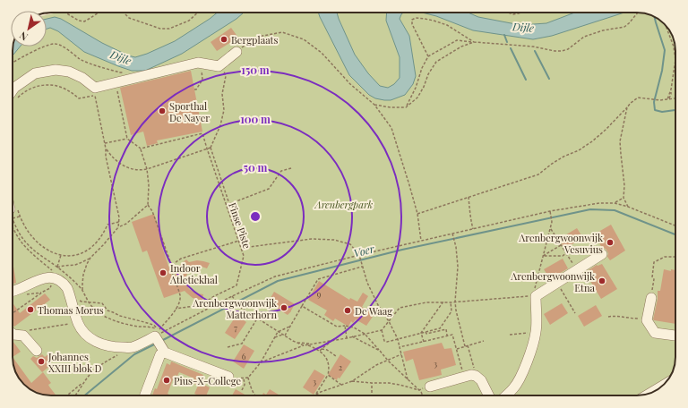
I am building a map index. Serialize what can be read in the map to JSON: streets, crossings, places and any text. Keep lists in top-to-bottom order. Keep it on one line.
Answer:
{"streets":{"path":["Finse Piste"]},"water":["Dijle","Voer"],"parks":["Arenbergpark"],"places":["Bergplaats","Sporthal De Nayer","Arenbergwoonwijk Vesuvius","Indoor Atletiekhal","Arenbergwoonwijk Etna","Arenbergwoonwijk Matterhorn","Thomas Morus","De Waag","Johannes XXIII blok D","Pius-X-College"],"house_numbers":["9","7","6","3","2","3"],"north":"bottom left","rings":["150 m","100 m","50 m"]}
